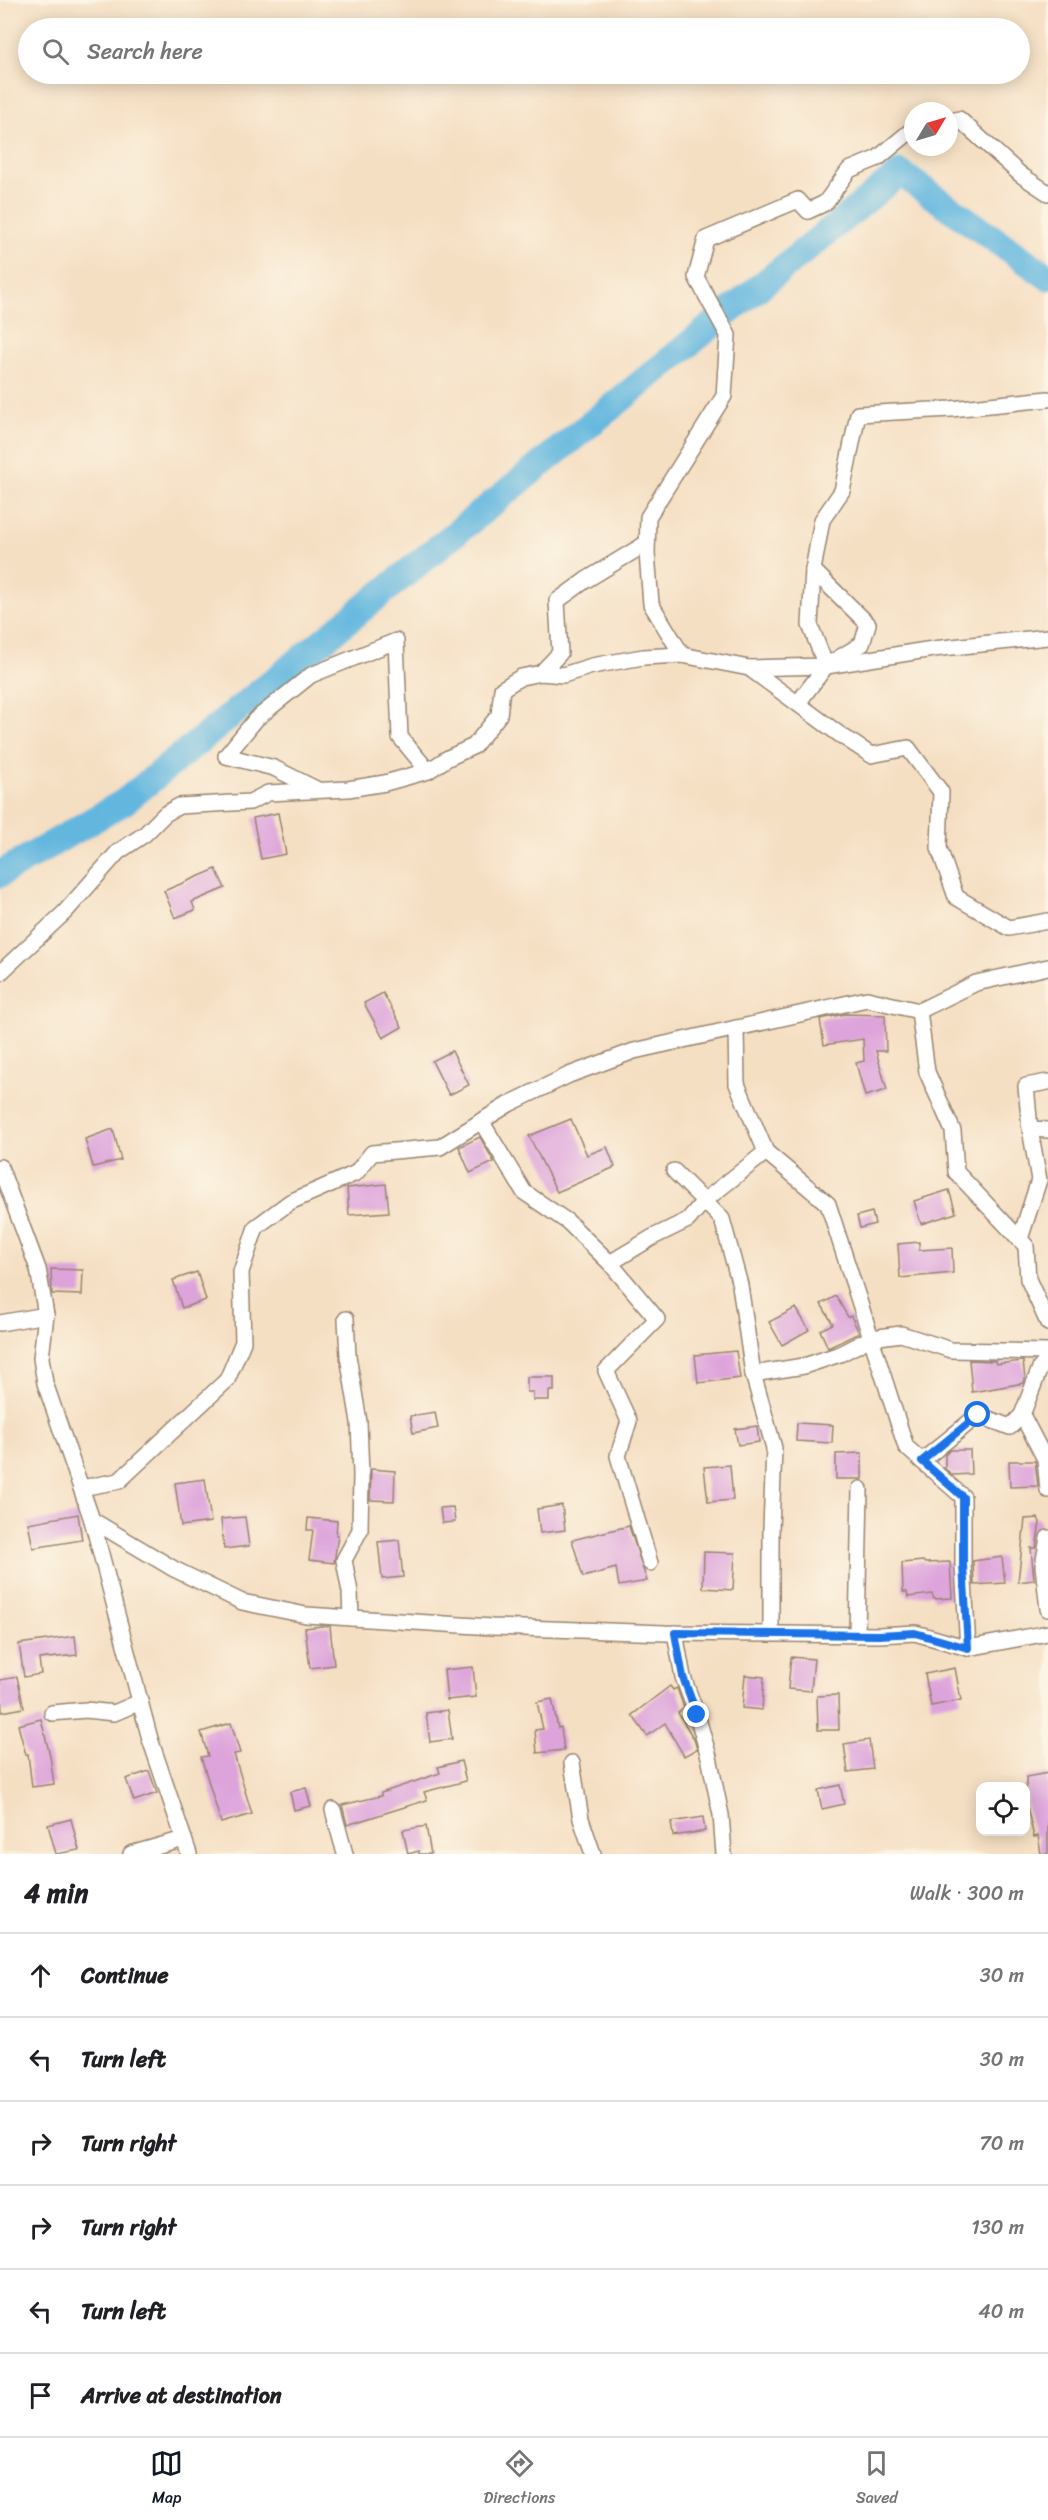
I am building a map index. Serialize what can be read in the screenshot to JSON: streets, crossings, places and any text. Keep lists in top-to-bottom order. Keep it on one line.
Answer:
{"north":"top right","page":{"search":"Search here","heading":["4 min","Walk · 300 m"],"list":[["Continue","30 m"],["Turn left","30 m"],["Turn right","70 m"],["Turn right","130 m"],["Turn left","40 m"],"Arrive at destination"],"nav":["Map","Directions","Saved"]}}
